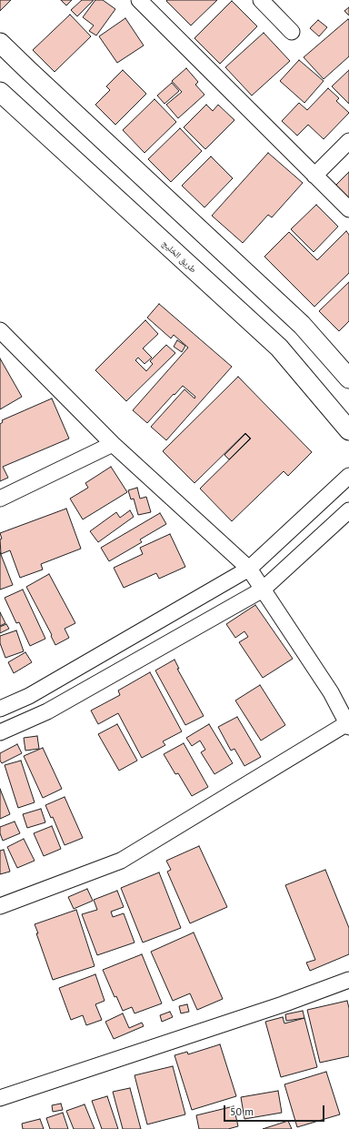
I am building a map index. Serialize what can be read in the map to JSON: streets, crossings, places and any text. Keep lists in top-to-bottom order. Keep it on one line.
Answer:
{"streets":{"main road":["طريق الخليج"]},"scale_bar":"50 m"}
